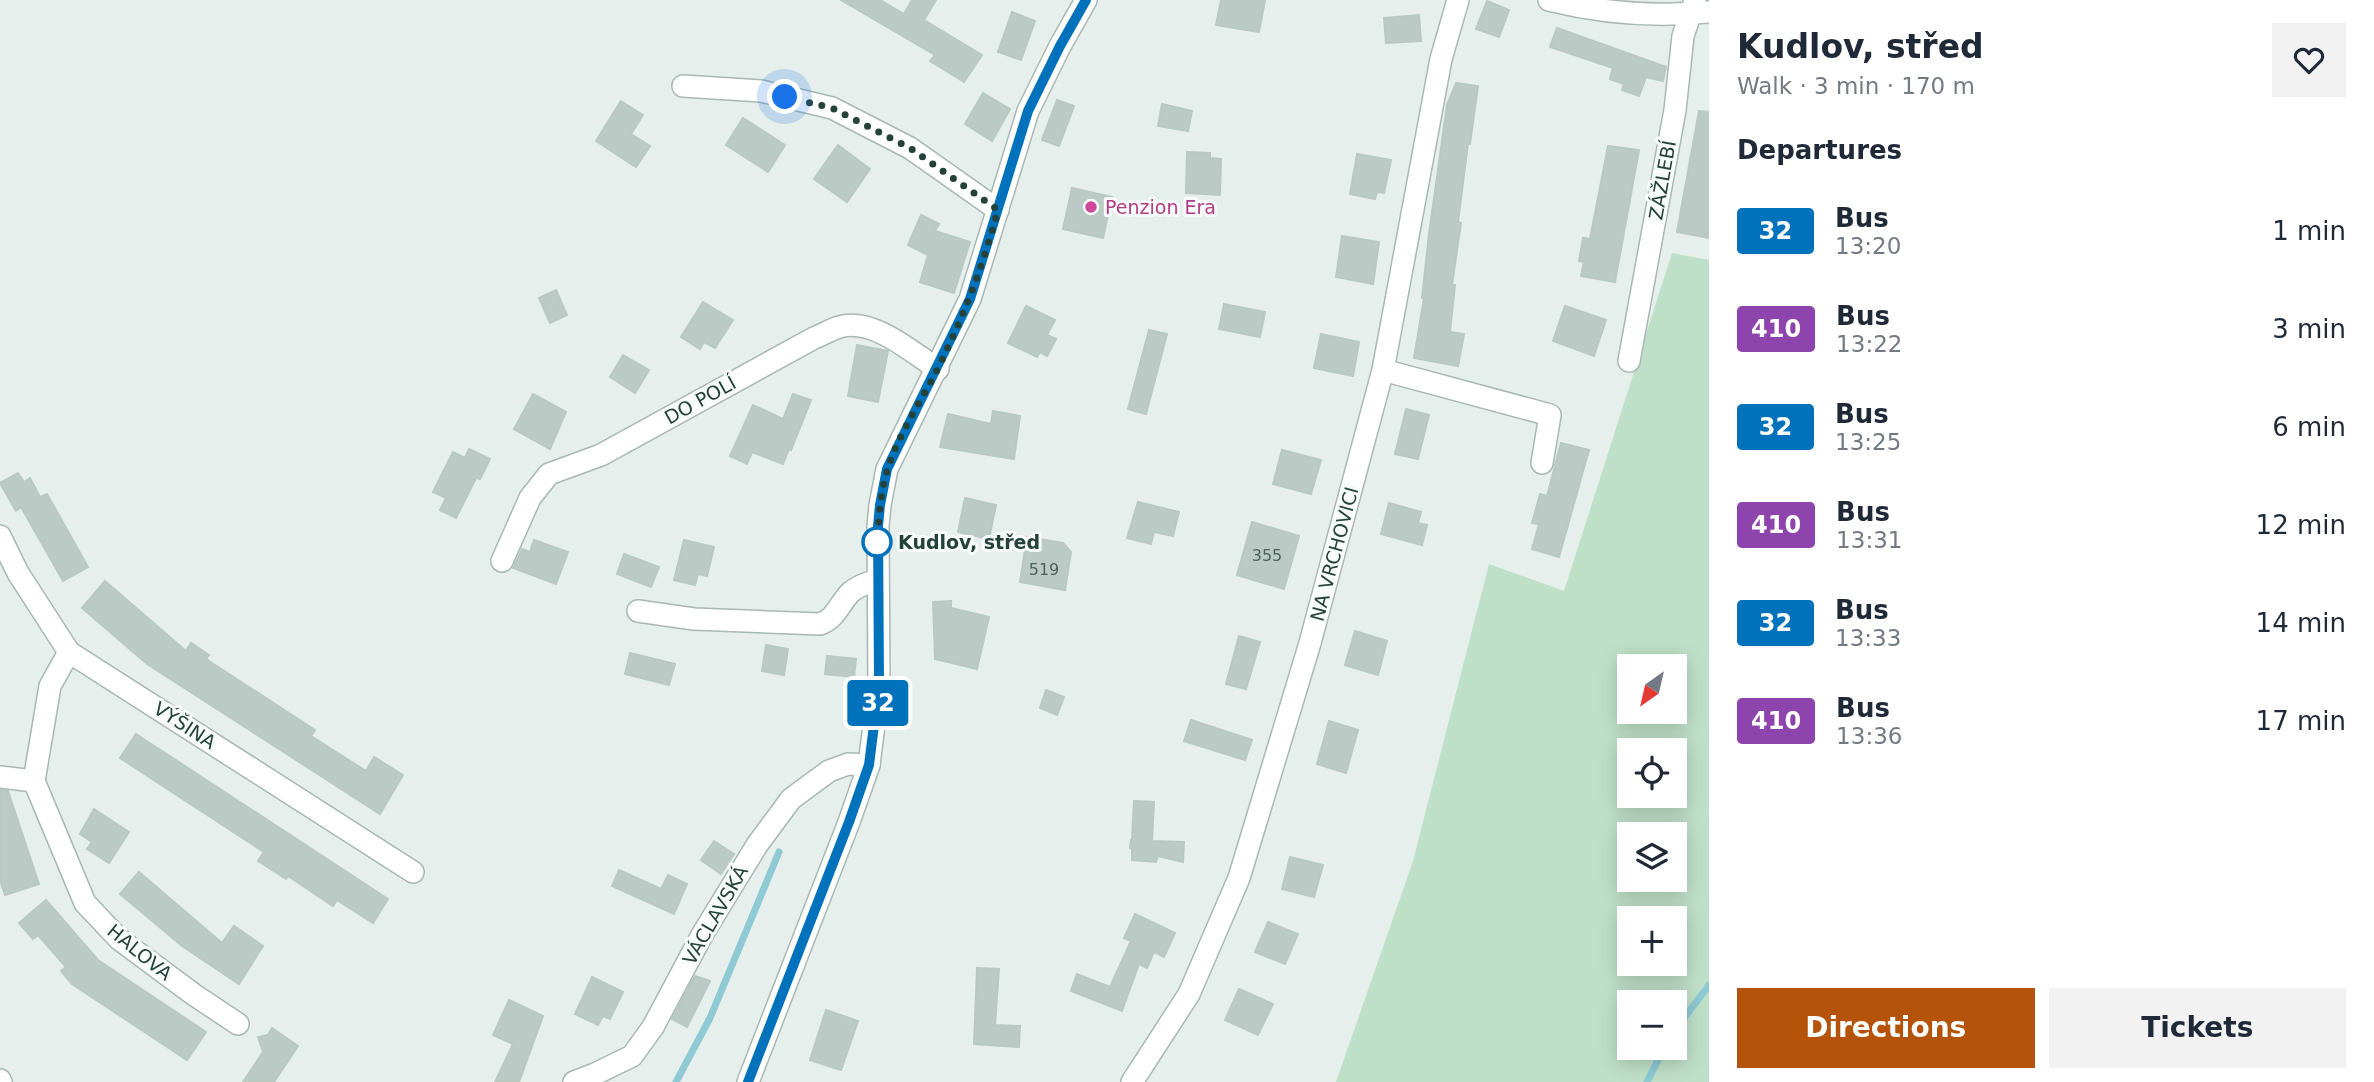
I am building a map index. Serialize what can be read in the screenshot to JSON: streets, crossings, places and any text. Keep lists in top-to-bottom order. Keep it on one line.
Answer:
{"streets":{"street":["ZÁŽLEBÍ","DO POLÍ","NA VRCHOVICI","VÝŠINA","VÁCLAVSKÁ","HALOVA"]},"places":["Penzion Era","Kudlov, střed"],"lines":["bus line 32"],"house_numbers":["355","519"],"north":"bottom left","page":{"on_map":"32","heading":[["Kudlov, střed","Walk · 3 min · 170 m"],"Departures"],"list":[{"mark":"32","name":"Bus","note":"13:20","value":"1 min"},{"mark":"410","name":"Bus","note":"13:22","value":"3 min"},{"mark":"32","name":"Bus","note":"13:25","value":"6 min"},{"mark":"410","name":"Bus","note":"13:31","value":"12 min"},{"mark":"32","name":"Bus","note":"13:33","value":"14 min"},{"mark":"410","name":"Bus","note":"13:36","value":"17 min"}],"map_buttons":["+","−"],"buttons":["Directions","Tickets"]}}
